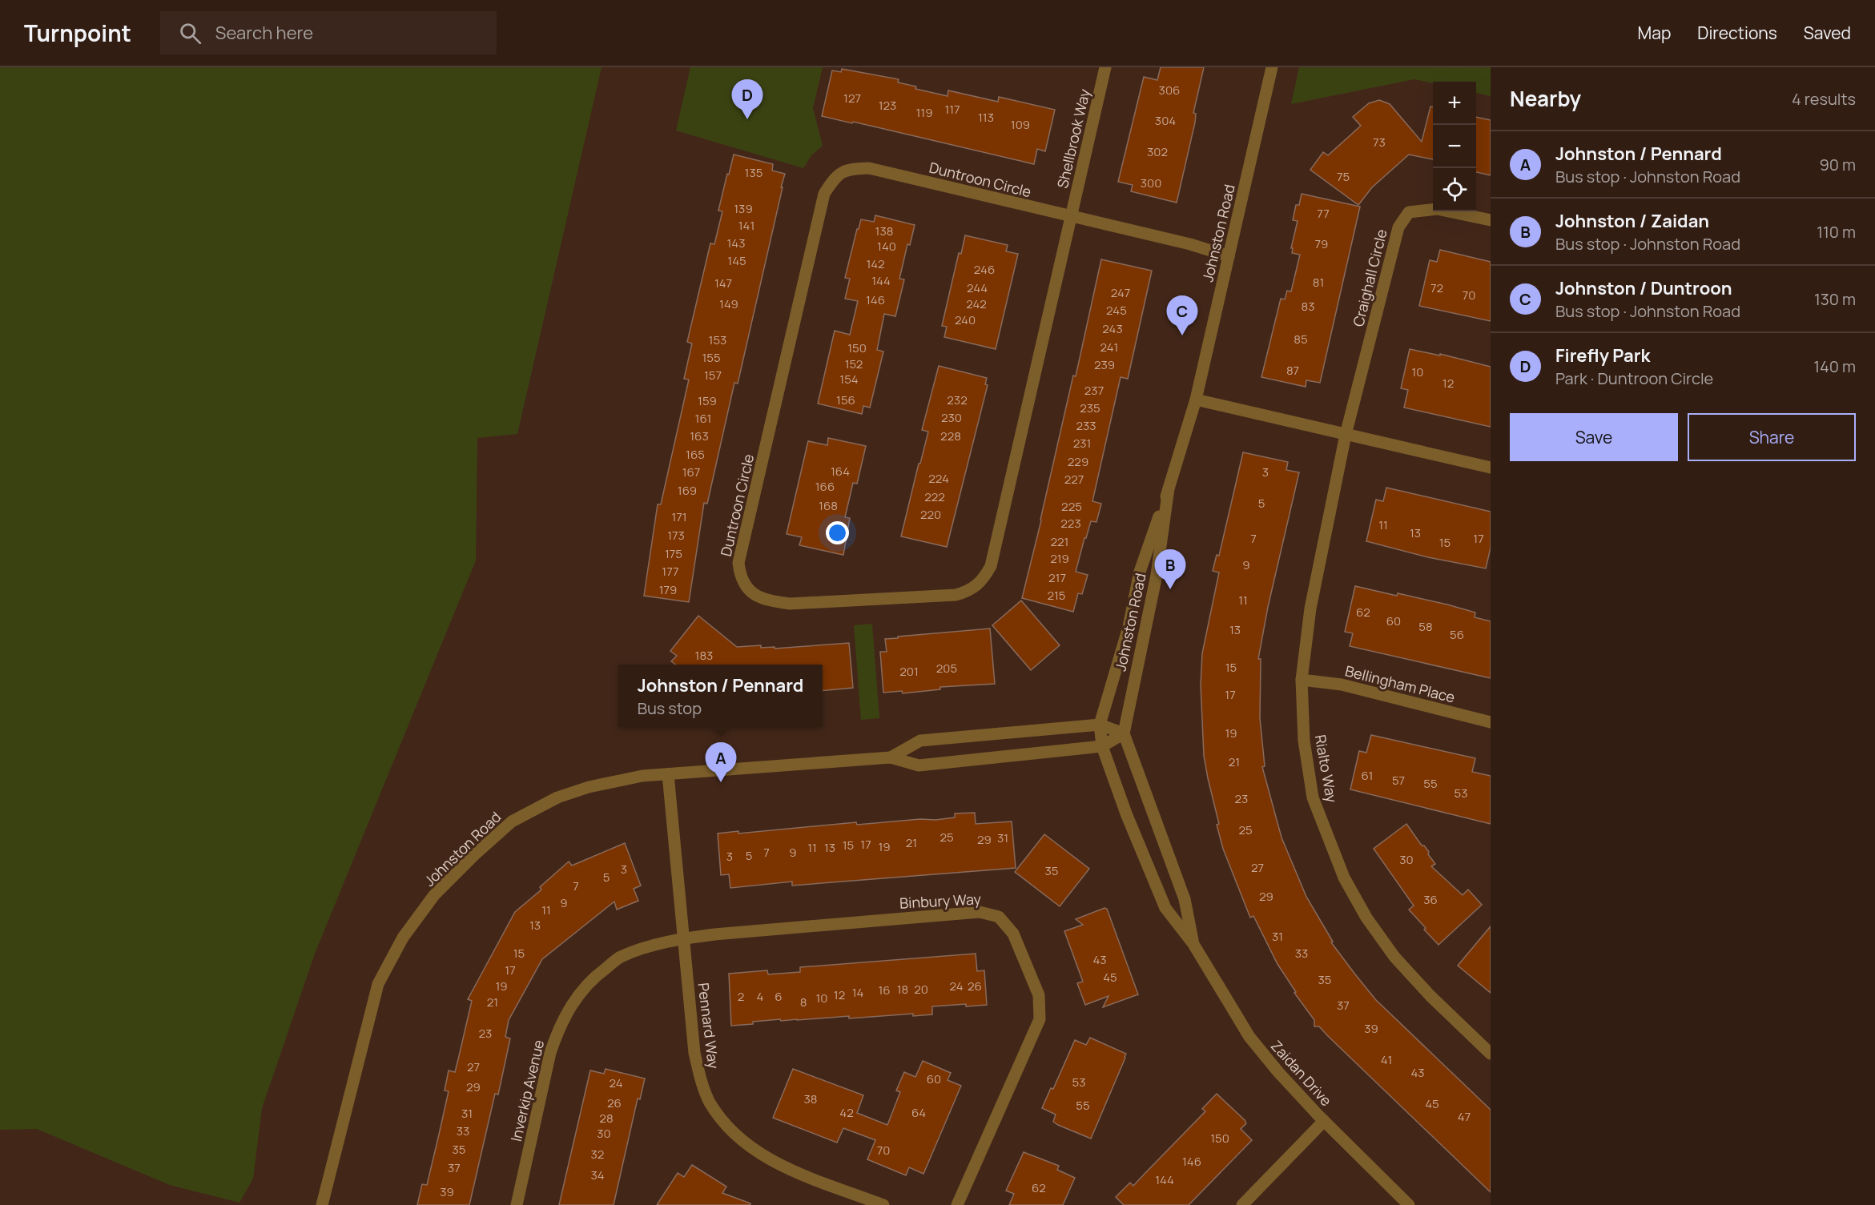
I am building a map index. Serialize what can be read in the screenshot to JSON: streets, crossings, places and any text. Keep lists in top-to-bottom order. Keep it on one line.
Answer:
{"streets":{"street":["Shellbrook Way","Duntroon Circle","Johnston Road","Craighall Circle","Bellingham Place","Rialto Way","Binbury Way","Pennard Way","Zaidan Drive","Inverkip Avenue"]},"crossings":[["Shellbrook Way","Duntroon Circle"],["Duntroon Circle","Johnston Road"],["Johnston Road","Pennard Way"],["Johnston Road","Zaidan Drive"],["Craighall Circle","Rialto Way"],["Bellingham Place","Rialto Way"],["Binbury Way","Pennard Way"],["Binbury Way","Inverkip Avenue"],["Pennard Way","Inverkip Avenue"]],"house_numbers":["306","127","123","117","119","113","304","109","73","302","135","75","300","139","77","141","138","143","79","140","145","142","246","144","81","147","244","72","247","70","146","149","242","83","245","240","243","85","153","241","150","155","152","239","87","10","157","154","12","237","156","232","159","235","230","161","233","163","228","231","165","229","164","167","3","224","227","166","169","222","5","168","225","220","171","223","11","13","173","7","17","221","15","175","219","9","177","217","179","215","11","62","60","58","13","56","183","15","205","201","17","19","21","61","57","55","53","23","25","25","31","29","21","17","15","19","11","13","7","9","5","3","30","27","3","35","5","7","29","36","9","11","13","31","15","33","43","17","45","35","19","24","26","18","20","16","14","12","2","4","6","10","21","8","37","39","23","41","27","43","60","53","24","29","38","26","45","55","42","64","31","47","28","33","30","150","35","70","32","146","37","34","144","62","39"],"page":{"header":"Turnpoint","search":"Search here","nav":["Map","Directions","Saved"],"heading":["Nearby","4 results"],"pins":["D","C","B","A"],"map_buttons":["+","−"],"list":[{"mark":"A","name":"Johnston / Pennard","note":"Bus stop · Johnston Road","value":"90 m"},{"mark":"B","name":"Johnston / Zaidan","note":"Bus stop · Johnston Road","value":"110 m"},{"mark":"C","name":"Johnston / Duntroon","note":"Bus stop · Johnston Road","value":"130 m"},{"mark":"D","name":"Firefly Park","note":"Park · Duntroon Circle","value":"140 m"}],"buttons":["Save","Share"],"popup":["Johnston / Pennard","Bus stop"]}}
